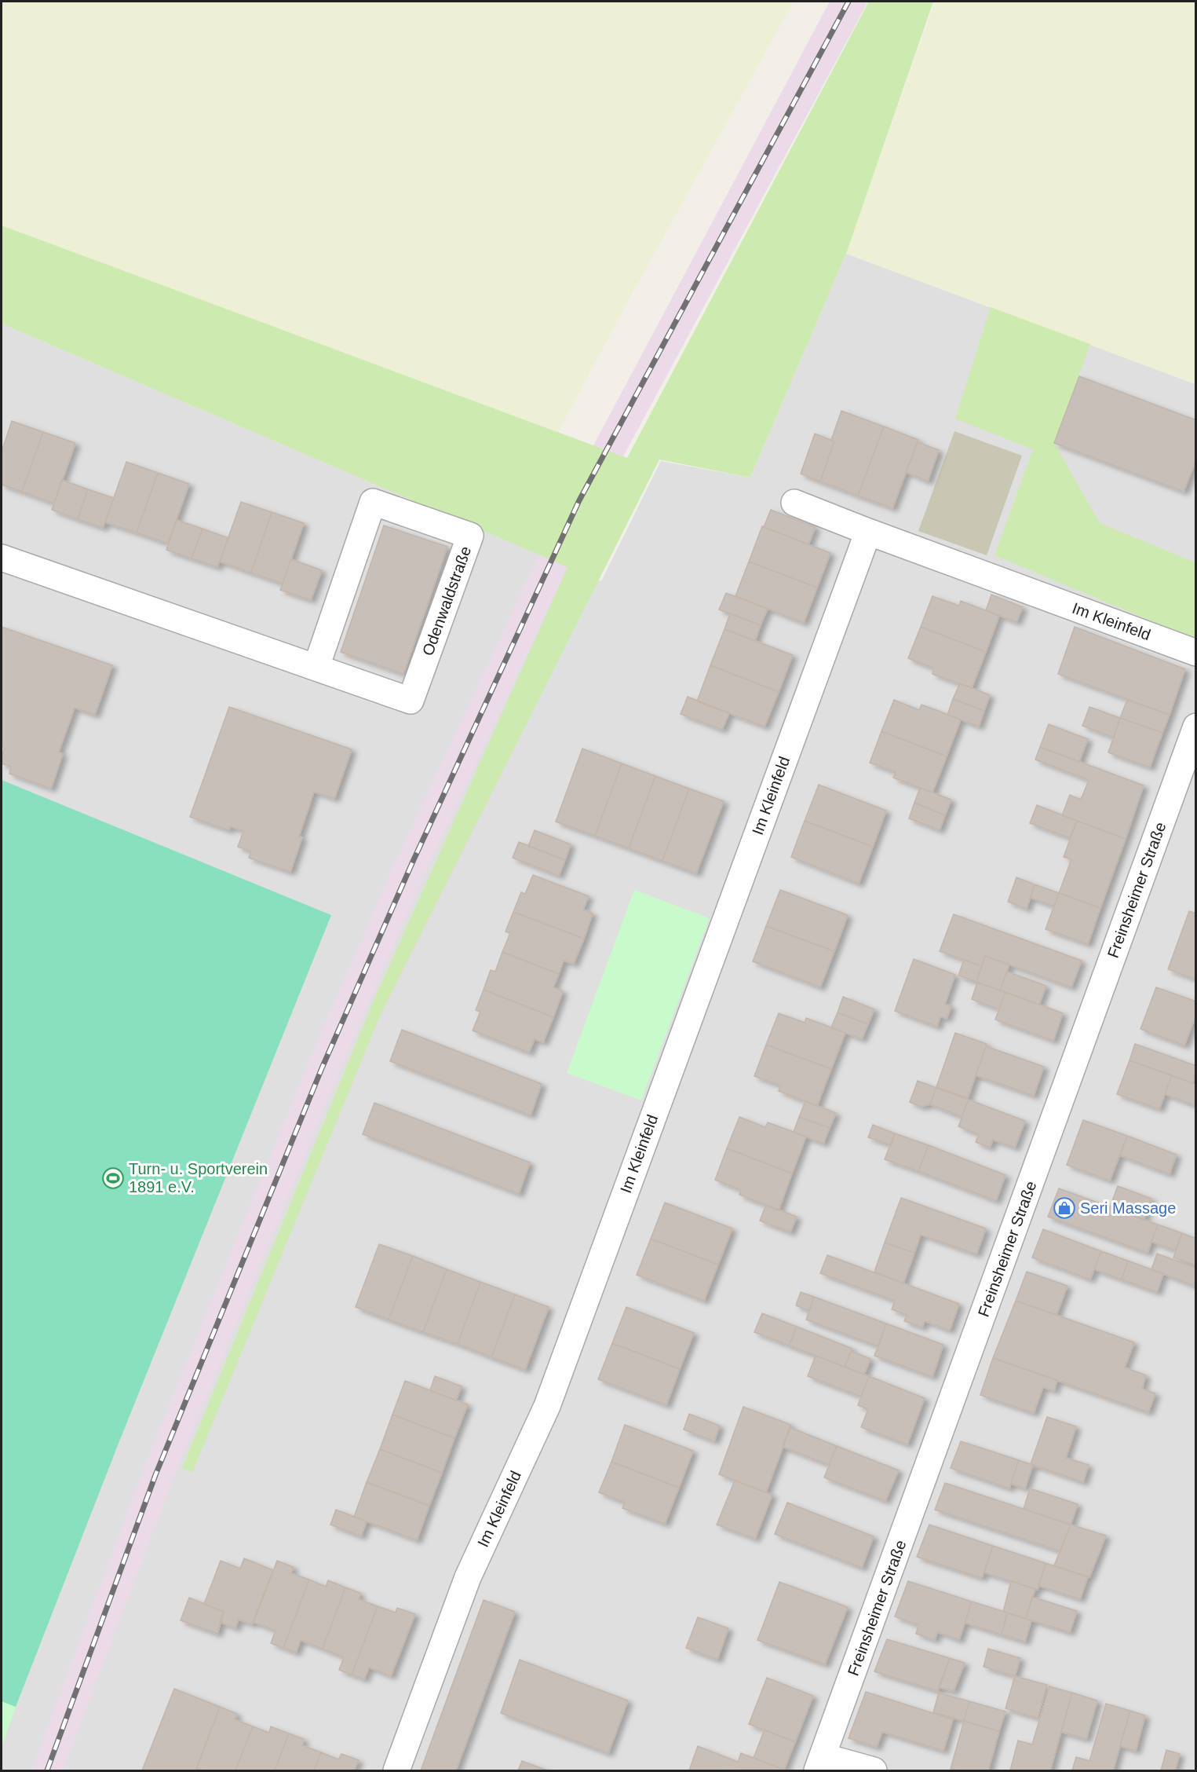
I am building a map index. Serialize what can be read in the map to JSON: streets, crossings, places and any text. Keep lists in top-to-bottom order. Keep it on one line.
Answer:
{"streets":{"street":["Odenwaldstraße","Im Kleinfeld","Freinsheimer Straße"]},"places":{"sports":["Turn- u. Sportverein 1891 e.V."],"shop":["Seri Massage"]}}
